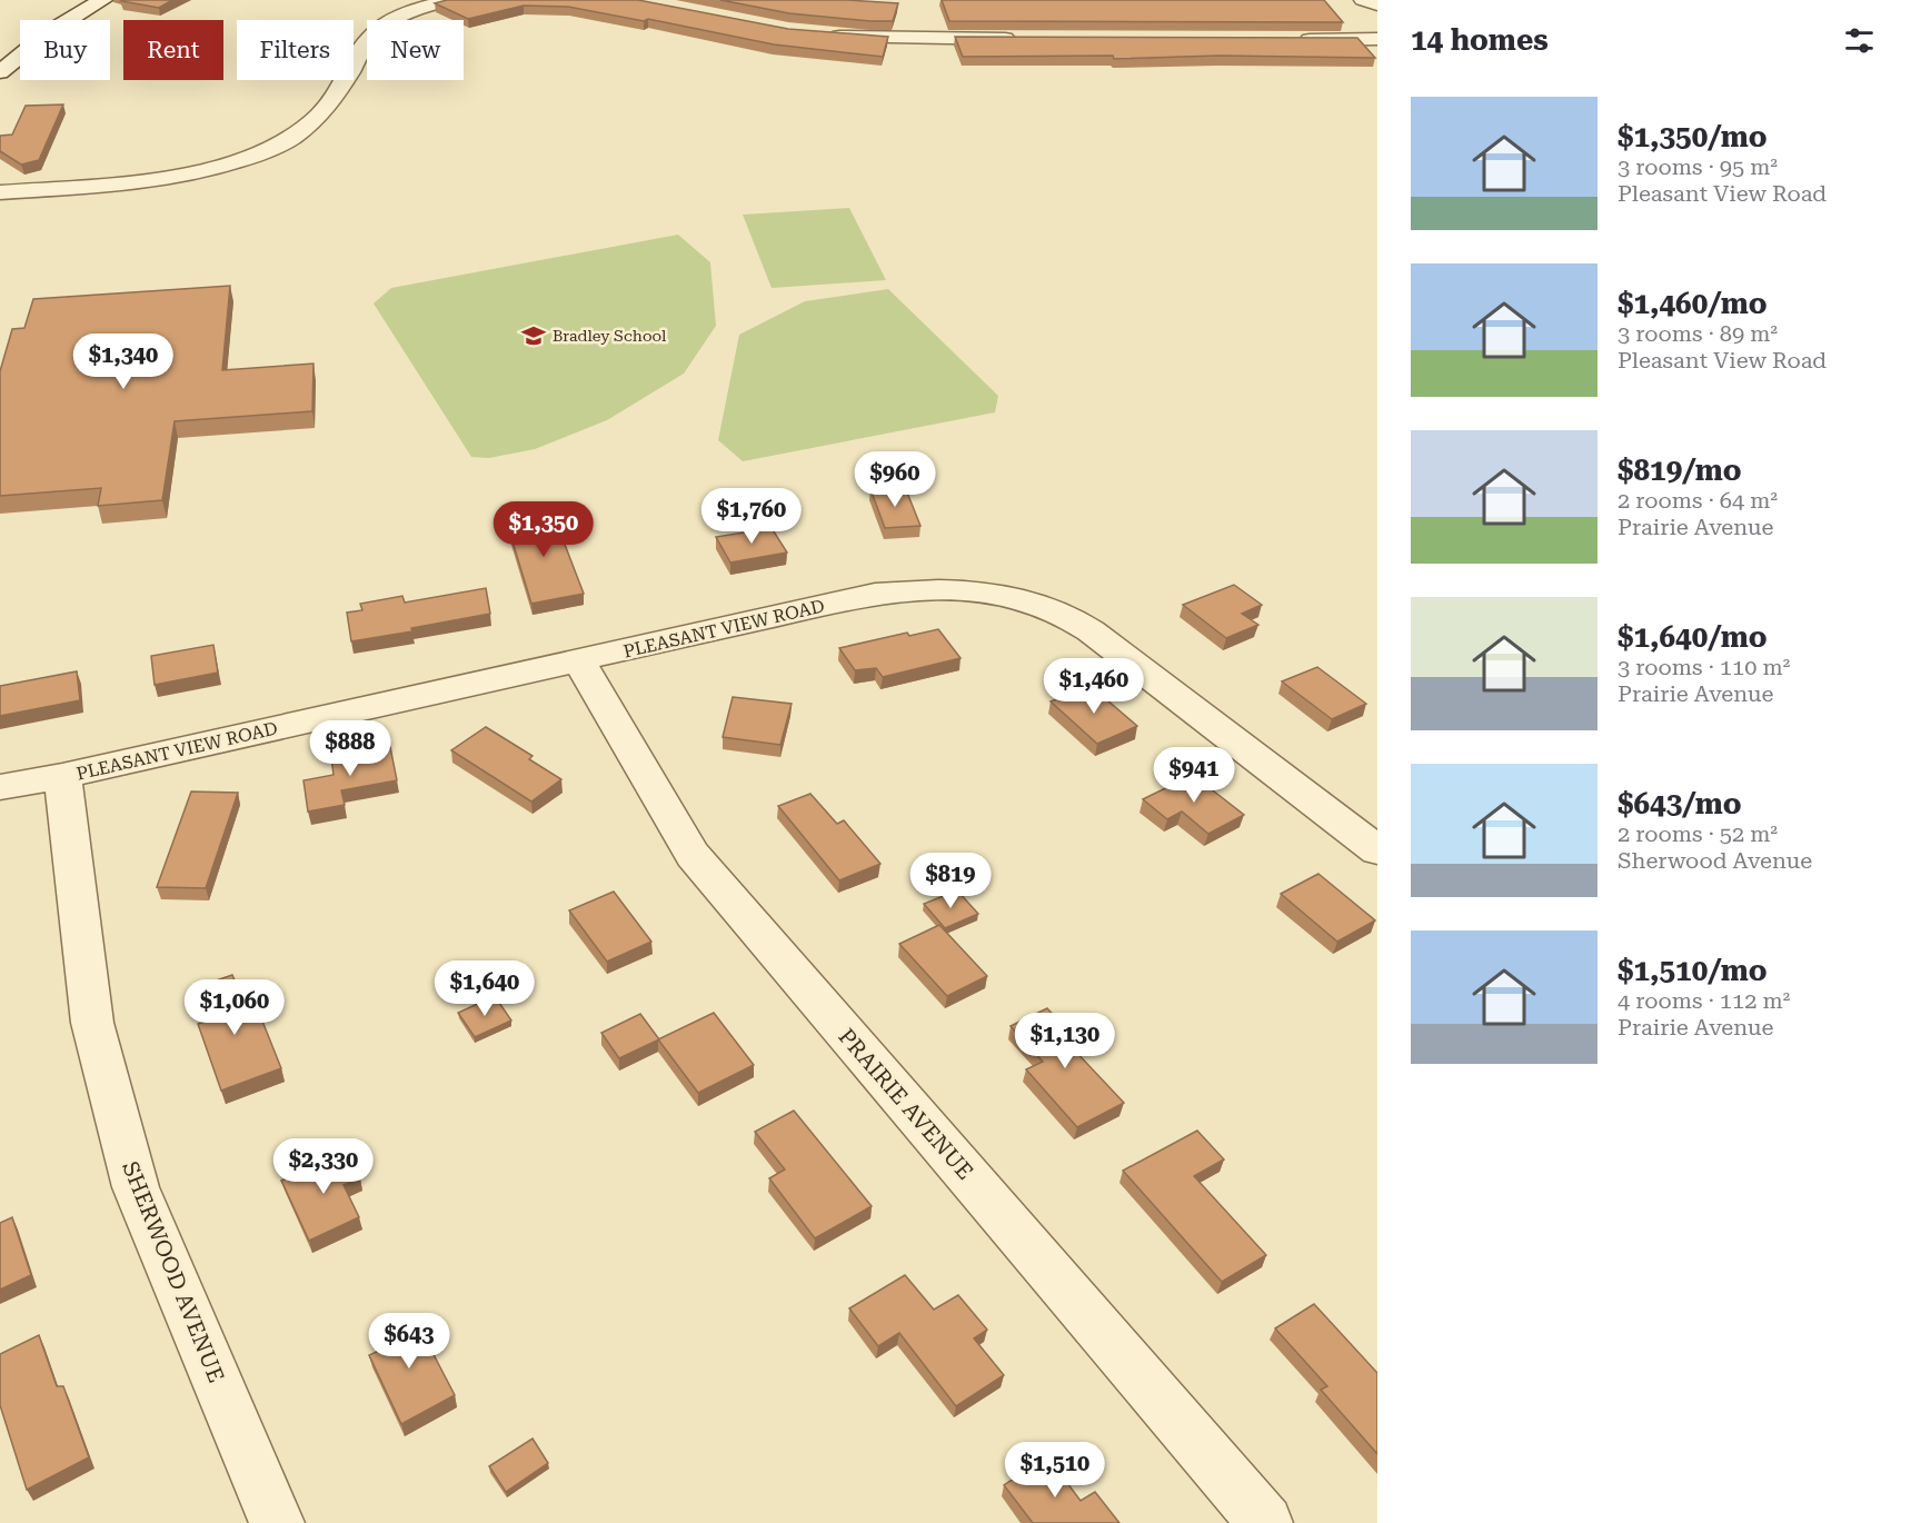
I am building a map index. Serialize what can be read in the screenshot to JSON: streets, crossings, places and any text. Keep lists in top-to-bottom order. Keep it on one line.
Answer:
{"streets":{"street":["PLEASANT VIEW ROAD","PRAIRIE AVENUE","SHERWOOD AVENUE"]},"crossings":[["PLEASANT VIEW ROAD","PRAIRIE AVENUE"],["PLEASANT VIEW ROAD","SHERWOOD AVENUE"]],"places":{"school or university":["Bradley School"]},"page":{"heading":"14 homes","chip":["Buy","Rent","Filters","New"],"list":[{"name":"$1,350/mo","note":"3 rooms · 95 m² · Pleasant View Road"},{"name":"$1,460/mo","note":"3 rooms · 89 m² · Pleasant View Road"},{"name":"$819/mo","note":"2 rooms · 64 m² · Prairie Avenue"},{"name":"$1,640/mo","note":"3 rooms · 110 m² · Prairie Avenue"},{"name":"$643/mo","note":"2 rooms · 52 m² · Sherwood Avenue"},{"name":"$1,510/mo","note":"4 rooms · 112 m² · Prairie Avenue"}],"price":["$1,340","$960","$1,760","$1,350","$1,460","$888","$941","$819","$1,640","$1,060","$1,130","$2,330","$643","$1,510"]}}
